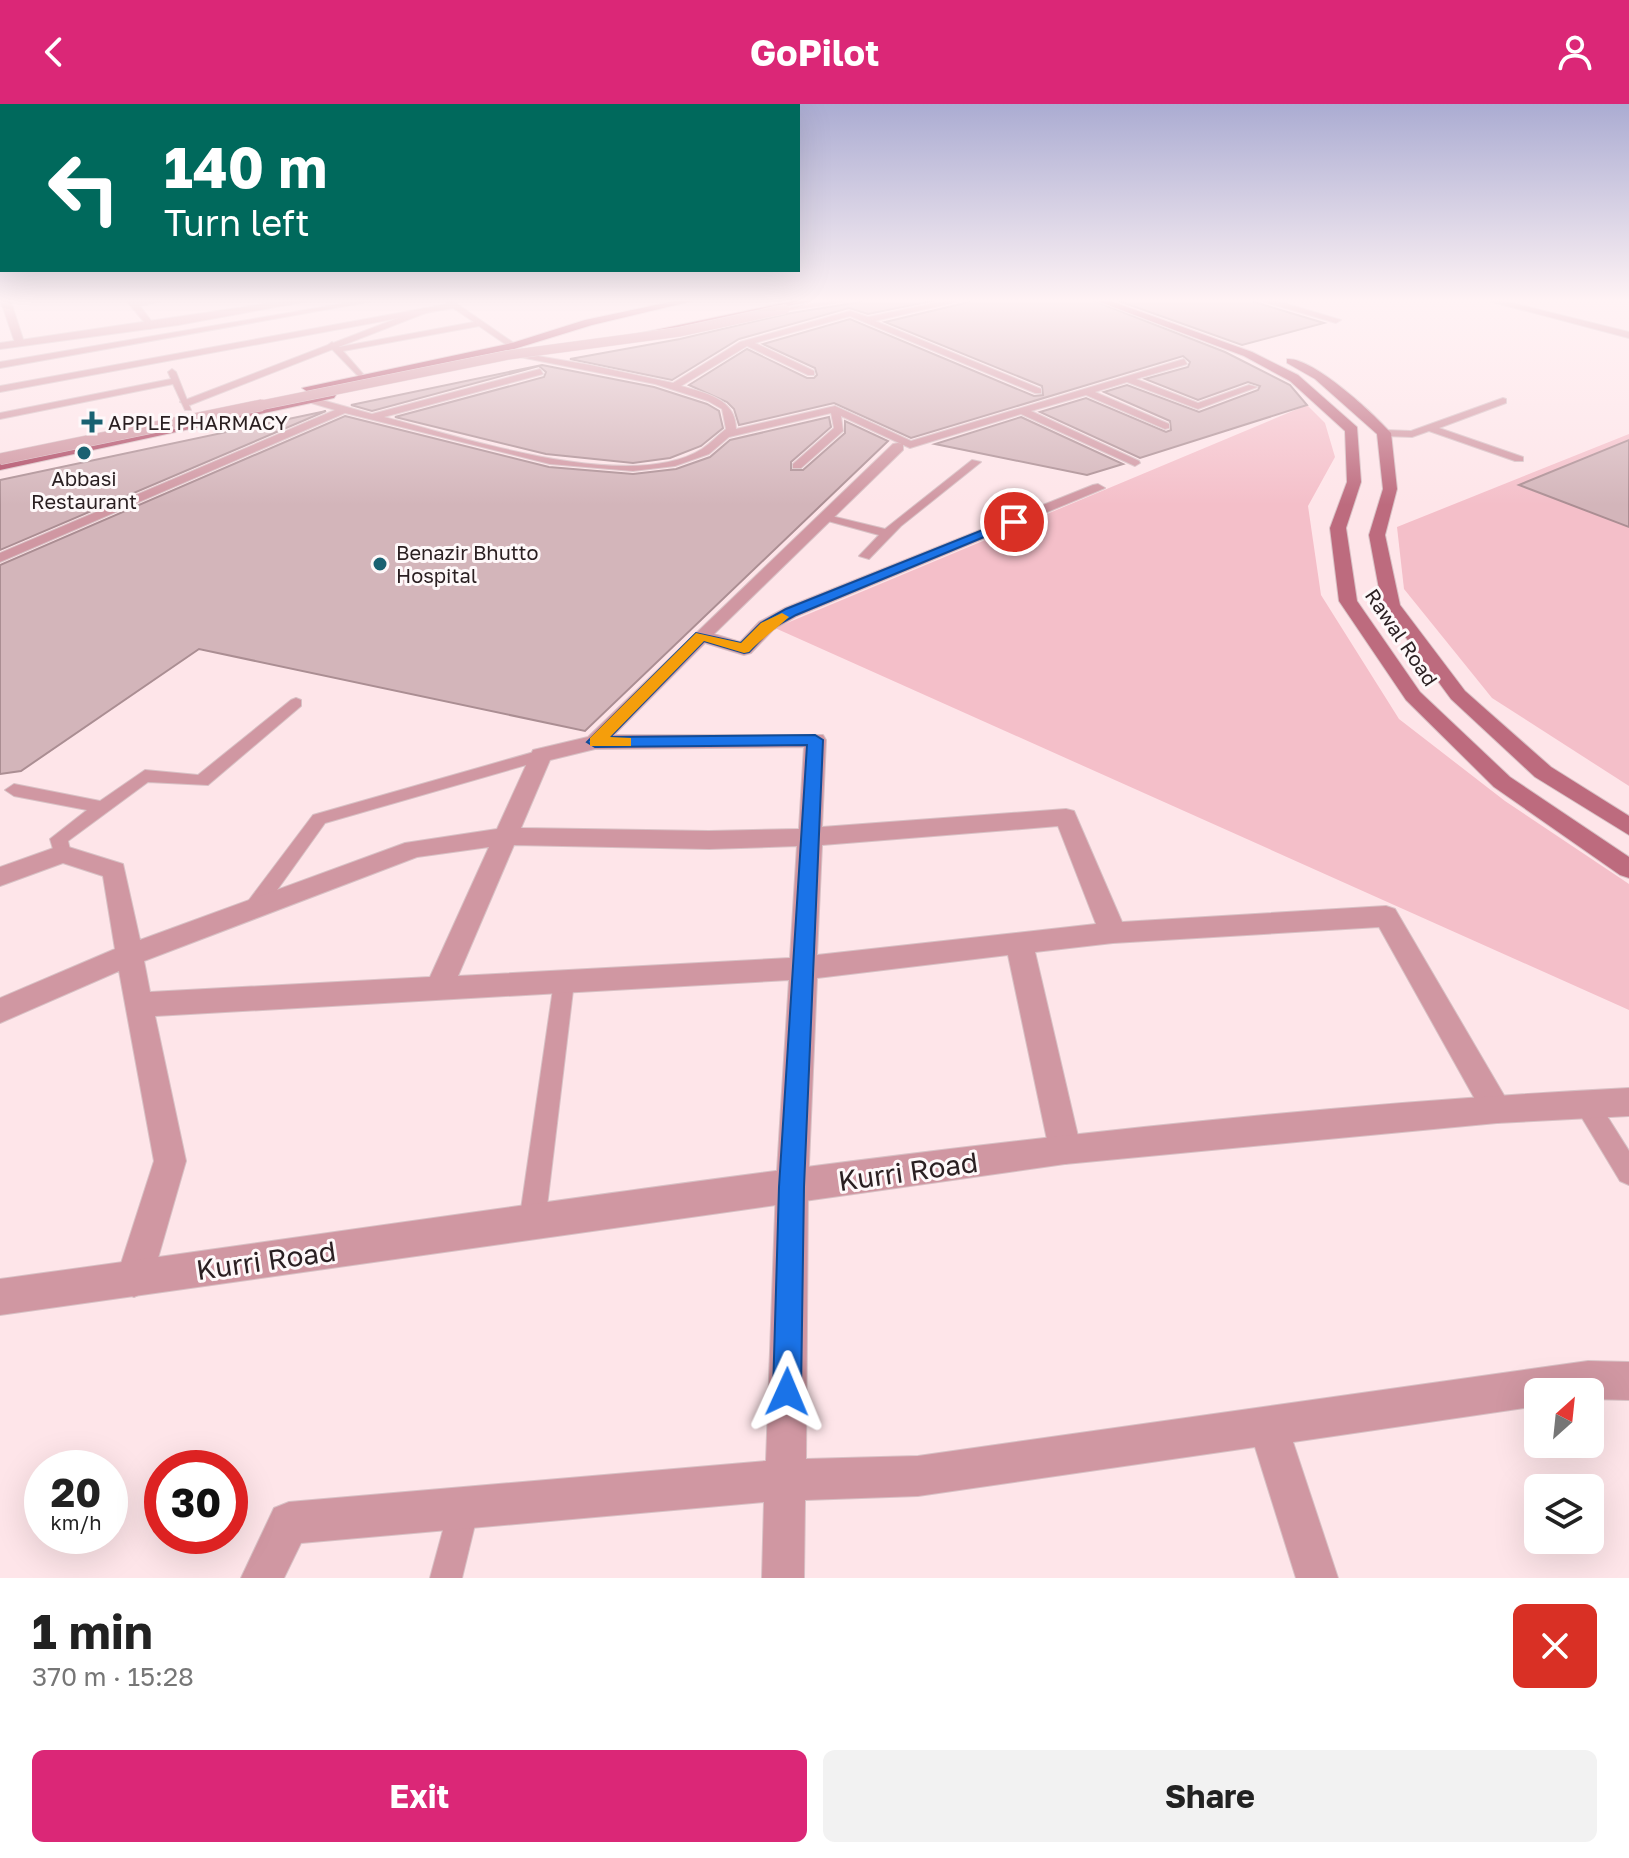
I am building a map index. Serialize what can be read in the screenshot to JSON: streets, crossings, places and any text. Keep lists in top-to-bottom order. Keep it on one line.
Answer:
{"streets":{"main road":["Rawal Road"],"street":["Kurri Road"]},"places":{"health":["APPLE PHARMACY"],"other":["Abbasi Restaurant","Benazir Bhutto Hospital"]},"north":"top right","page":{"header":"GoPilot","turn":["140 m","Turn left"],"speed":"20 km/h","limit":"30","heading":["1 min","370 m · 15:28"],"buttons":["Exit","Share"]}}
